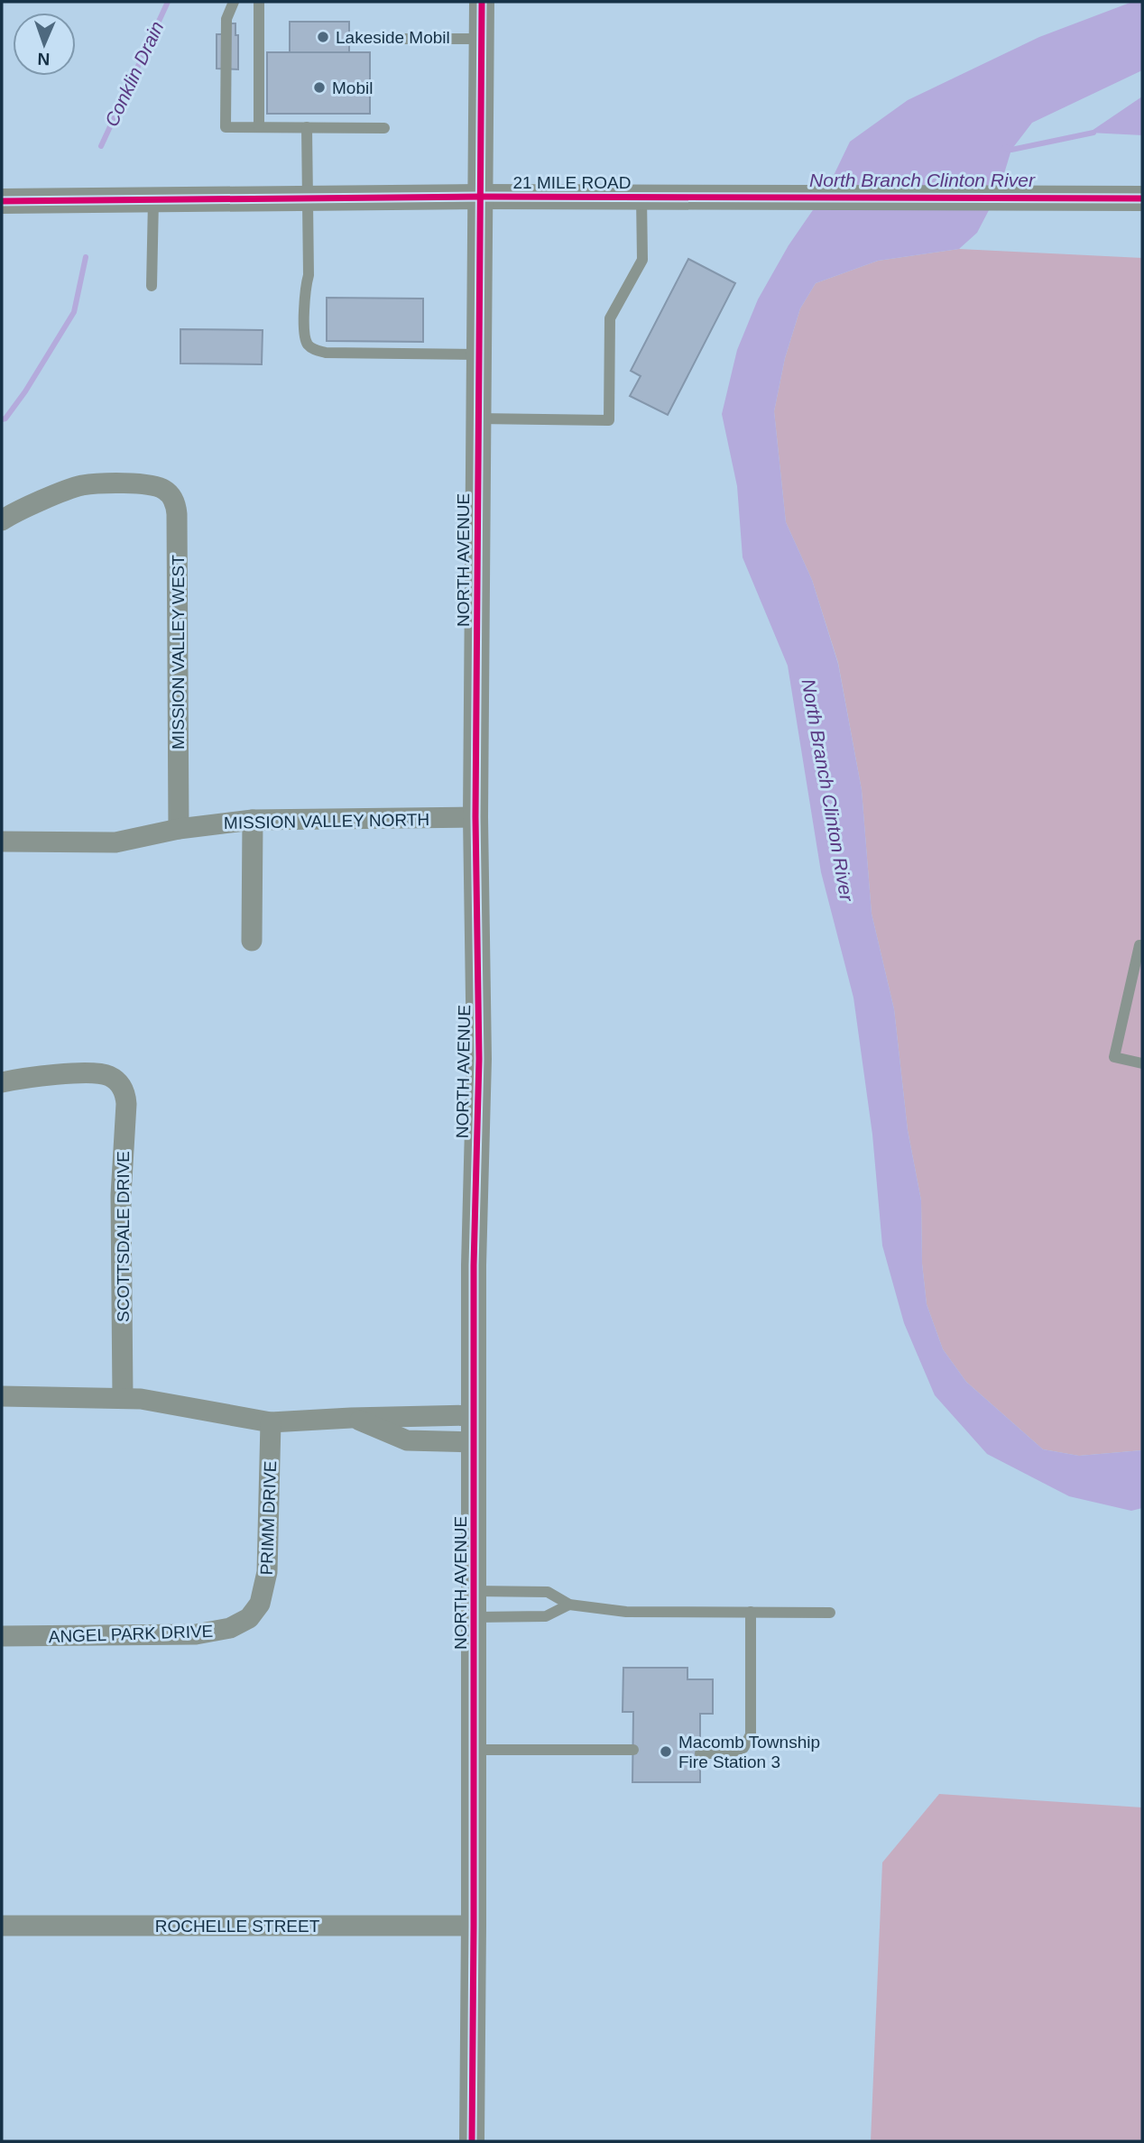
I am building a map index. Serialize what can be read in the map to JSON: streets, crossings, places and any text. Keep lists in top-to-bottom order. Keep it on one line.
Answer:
{"streets":{"street":["21 MILE ROAD","NORTH AVENUE","MISSION VALLEY WEST","MISSION VALLEY NORTH","SCOTTSDALE DRIVE","PRIMM DRIVE","ANGEL PARK DRIVE","ROCHELLE STREET"]},"crossings":[["21 MILE ROAD","NORTH AVENUE"],["NORTH AVENUE","MISSION VALLEY NORTH"],["NORTH AVENUE","ROCHELLE STREET"],["MISSION VALLEY WEST","MISSION VALLEY NORTH"],["PRIMM DRIVE","ANGEL PARK DRIVE"]],"water":["Conklin Drain","North Branch Clinton River"],"places":["Lakeside Mobil","Mobil","Macomb Township Fire Station 3"],"north":"bottom"}
